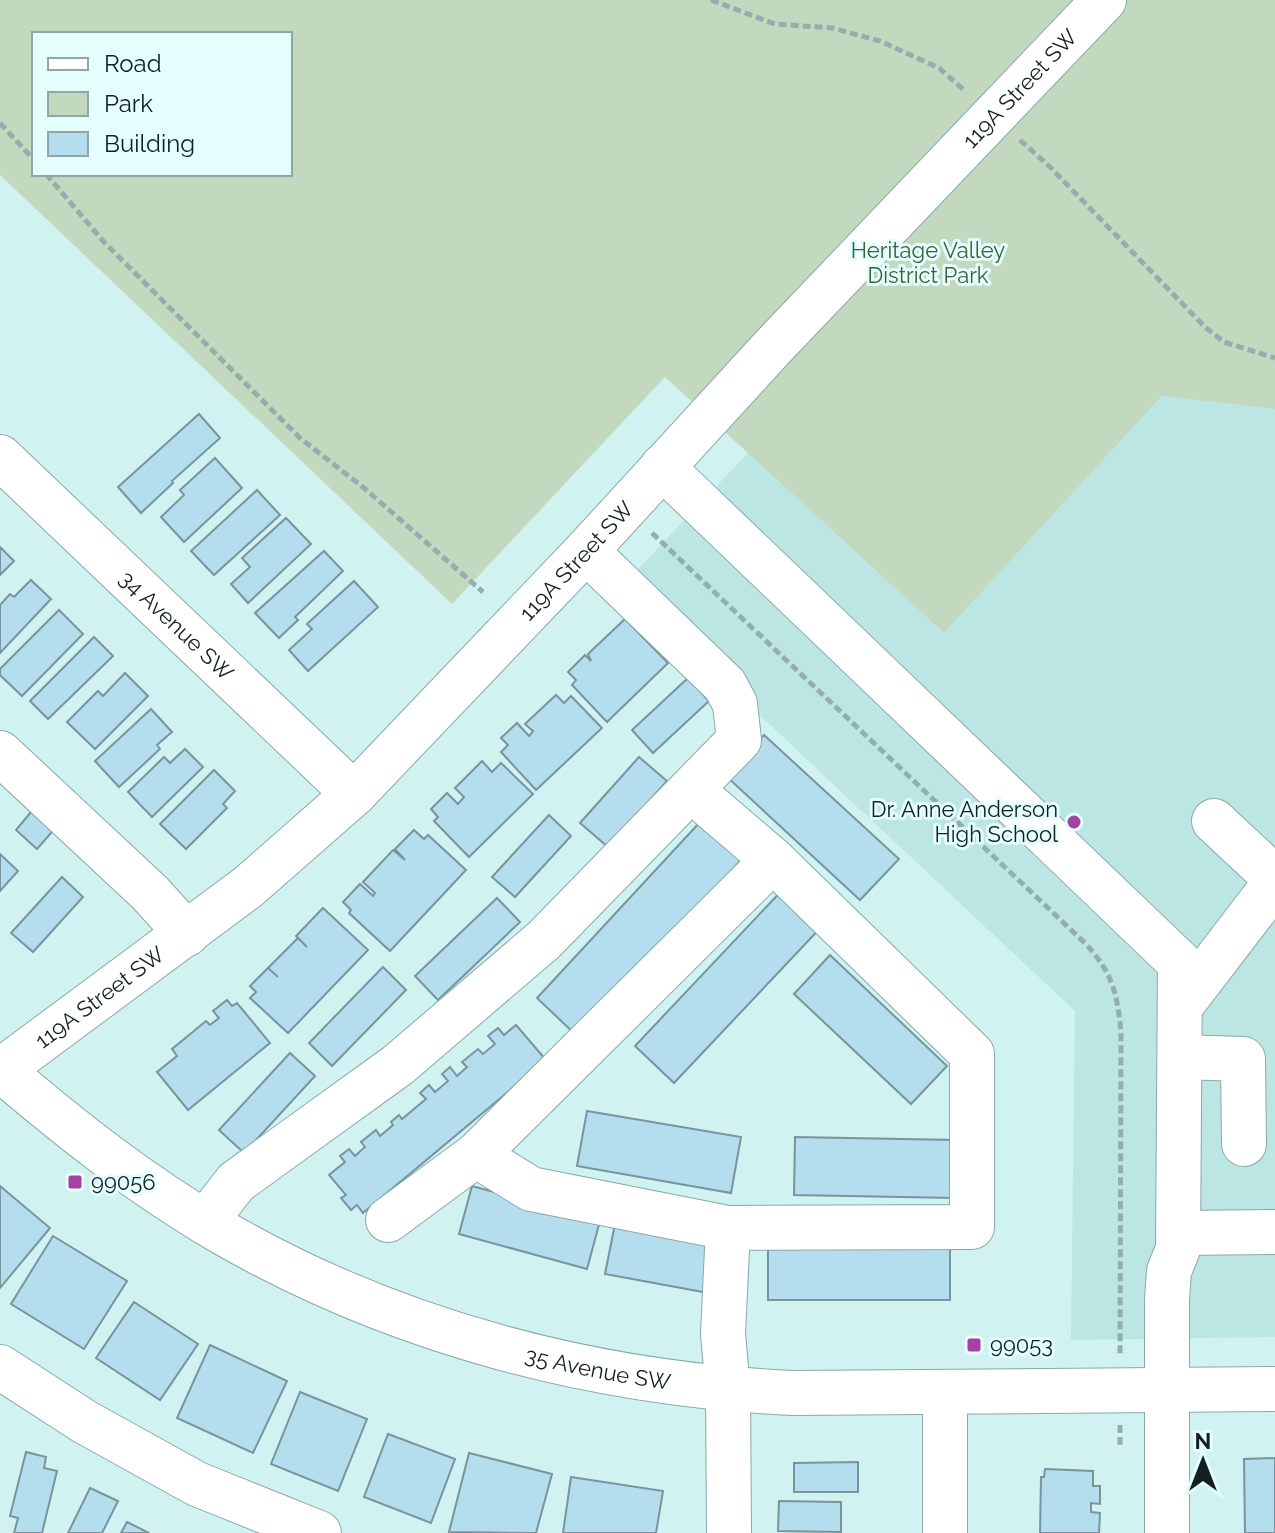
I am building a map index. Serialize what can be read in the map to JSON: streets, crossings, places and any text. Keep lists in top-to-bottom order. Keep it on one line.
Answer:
{"streets":{"street":["119A Street SW","34 Avenue SW","35 Avenue SW"]},"crossings":[["119A Street SW","34 Avenue SW"],["119A Street SW","35 Avenue SW"]],"parks":["Heritage Valley District Park"],"places":{"other":["Dr. Anne Anderson High School"],"transit":["99056","99053"]},"legend":["Road","Park","Building"],"north":"top"}
